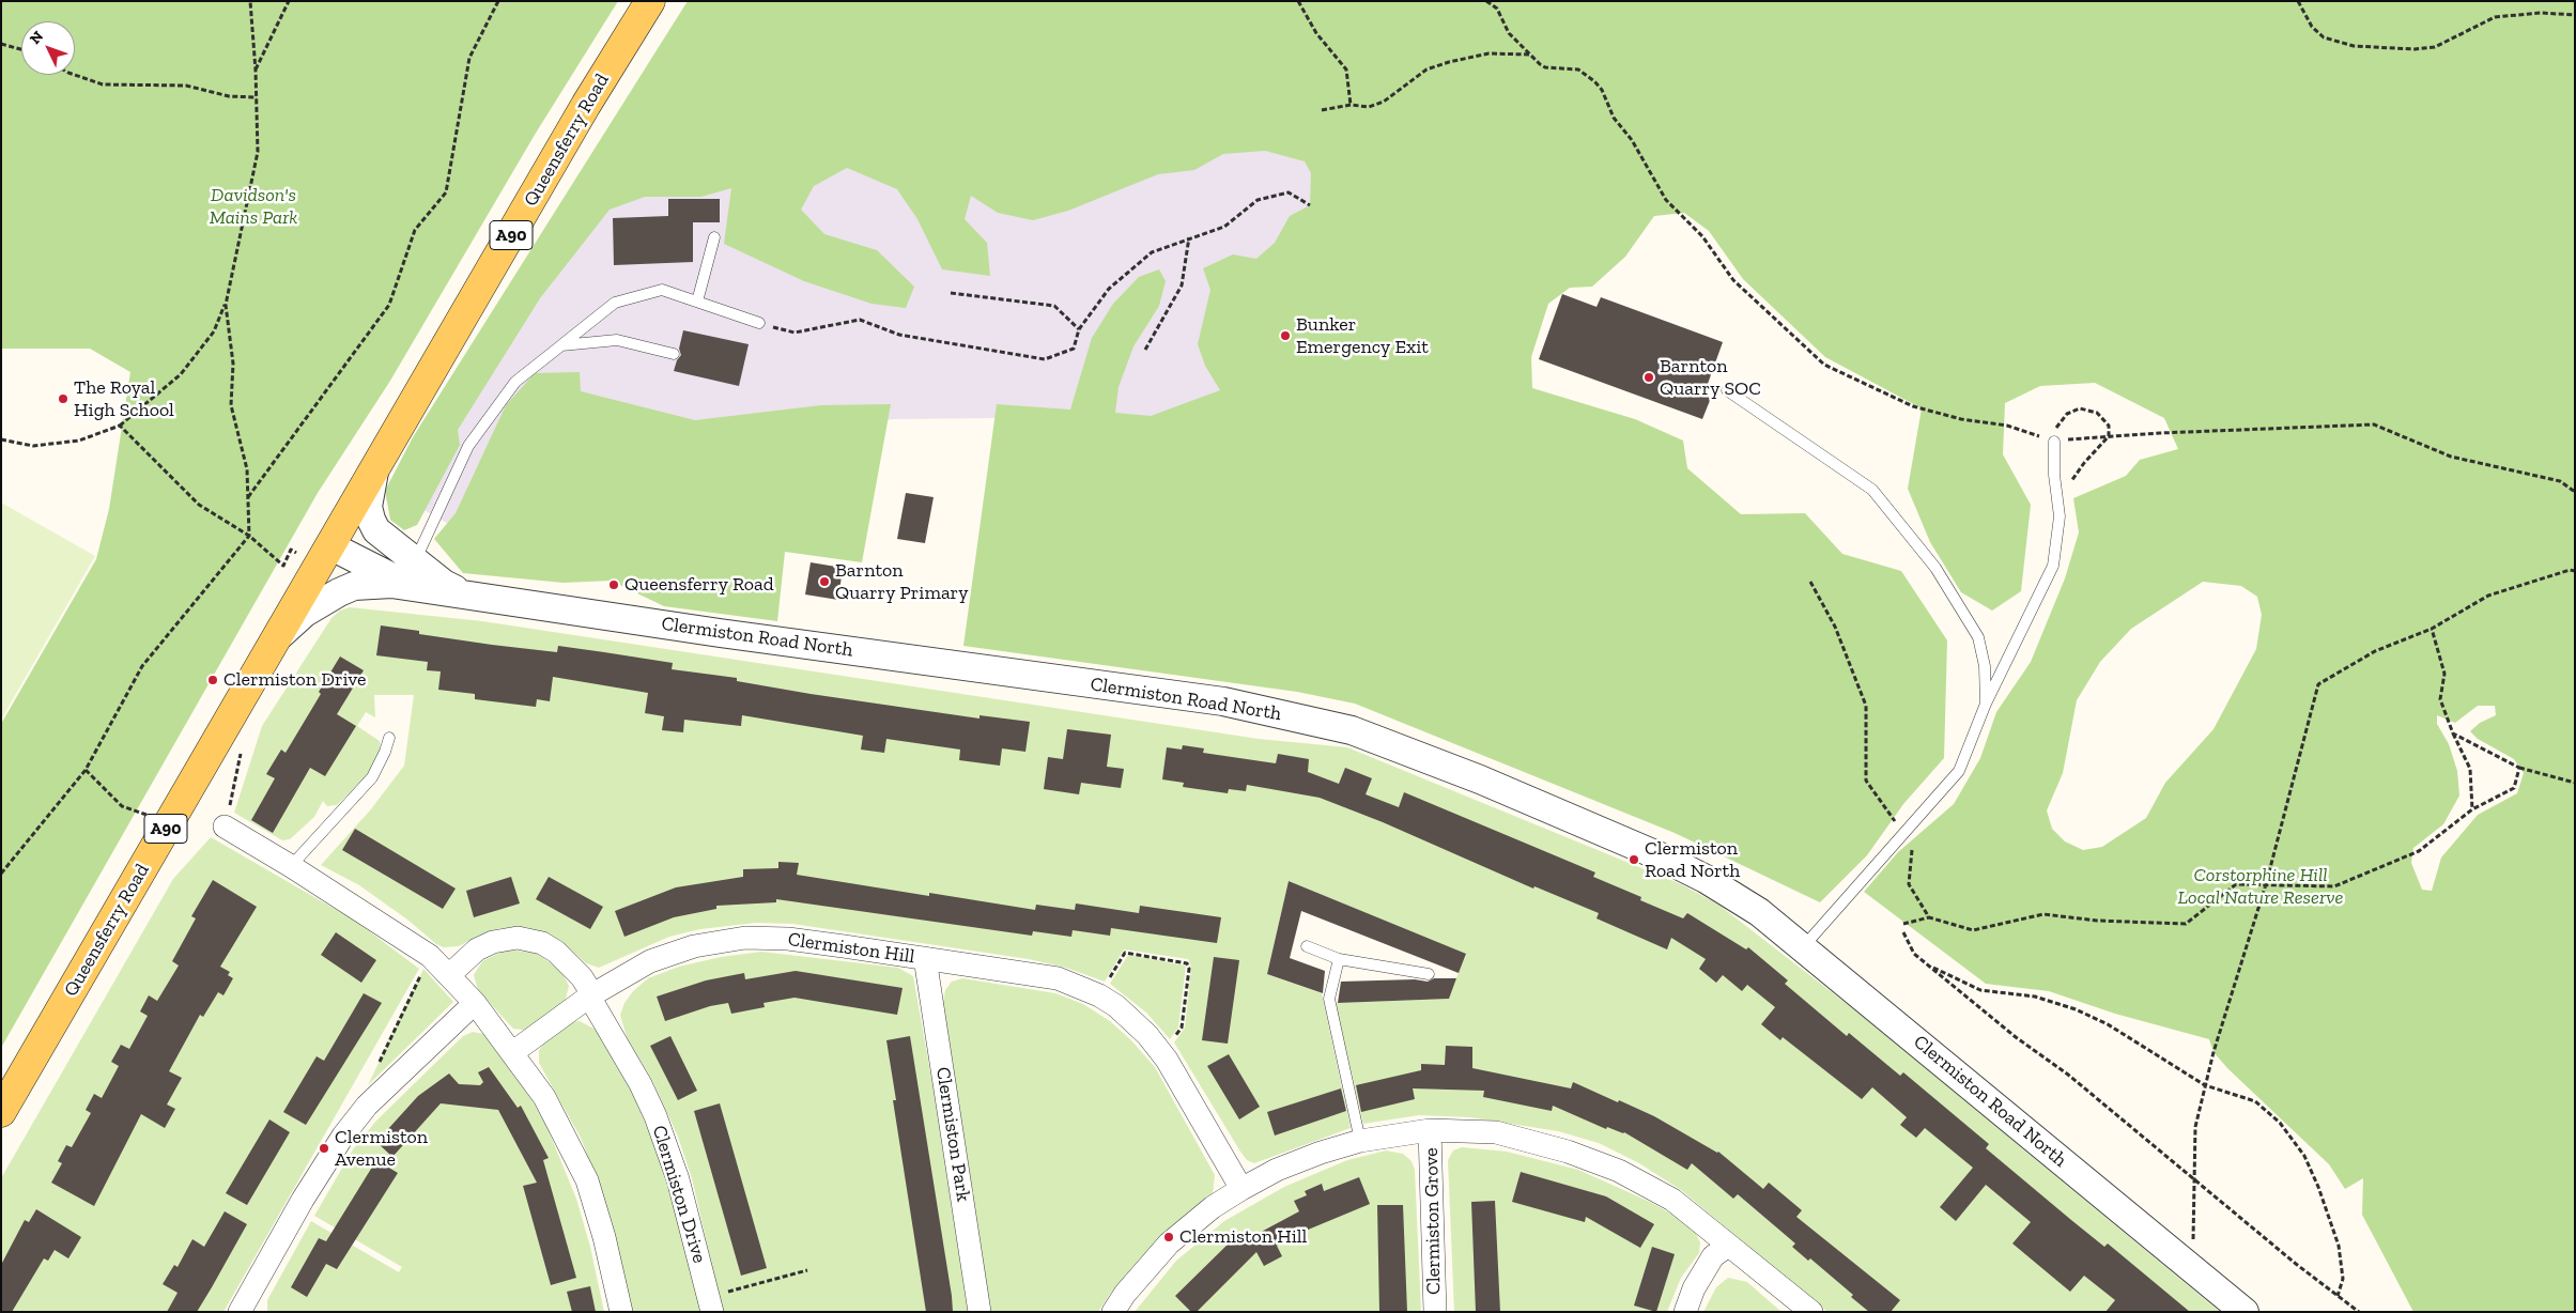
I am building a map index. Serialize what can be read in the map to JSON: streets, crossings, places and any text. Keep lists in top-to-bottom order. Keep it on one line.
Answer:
{"streets":{"main road":["Queensferry Road","A90"],"street":["Clermiston Road North","Clermiston Hill","Clermiston Park","Clermiston Drive","Clermiston Grove"]},"crossings":[["Queensferry Road","Clermiston Road North"],["Clermiston Hill","Clermiston Park"],["Clermiston Hill","Clermiston Drive"]],"parks":["Davidson's Mains Park","Corstorphine Hill Local Nature Reserve"],"places":["Bunker Emergency Exit","Barnton Quarry SOC","The Royal High School","Barnton Quarry Primary","Queensferry Road","Clermiston Drive","Clermiston Road North","Clermiston Avenue","Clermiston Hill"],"north":"top left"}
